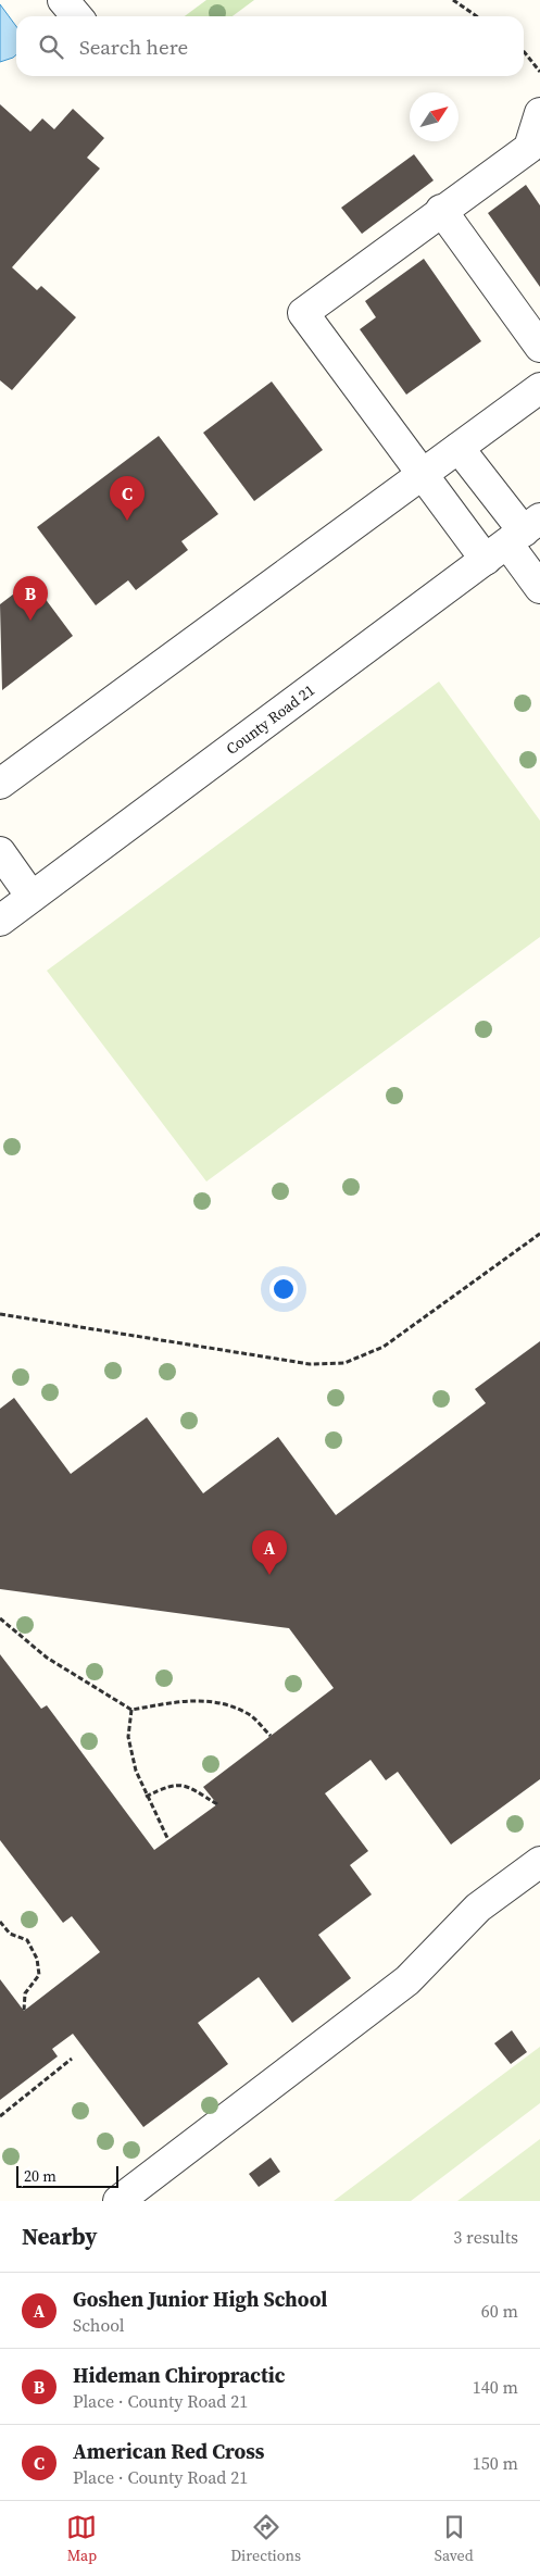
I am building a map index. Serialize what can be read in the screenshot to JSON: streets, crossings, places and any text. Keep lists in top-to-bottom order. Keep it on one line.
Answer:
{"streets":{"street":["County Road 21"]},"scale_bar":"20 m","north":"top right","page":{"search":"Search here","pins":["C","B","A"],"scale":"20 m","heading":["Nearby","3 results"],"list":[{"mark":"A","name":"Goshen Junior High School","note":"School","value":"60 m"},{"mark":"B","name":"Hideman Chiropractic","note":"Place · County Road 21","value":"140 m"},{"mark":"C","name":"American Red Cross","note":"Place · County Road 21","value":"150 m"}],"nav":["Map","Directions","Saved"]}}
